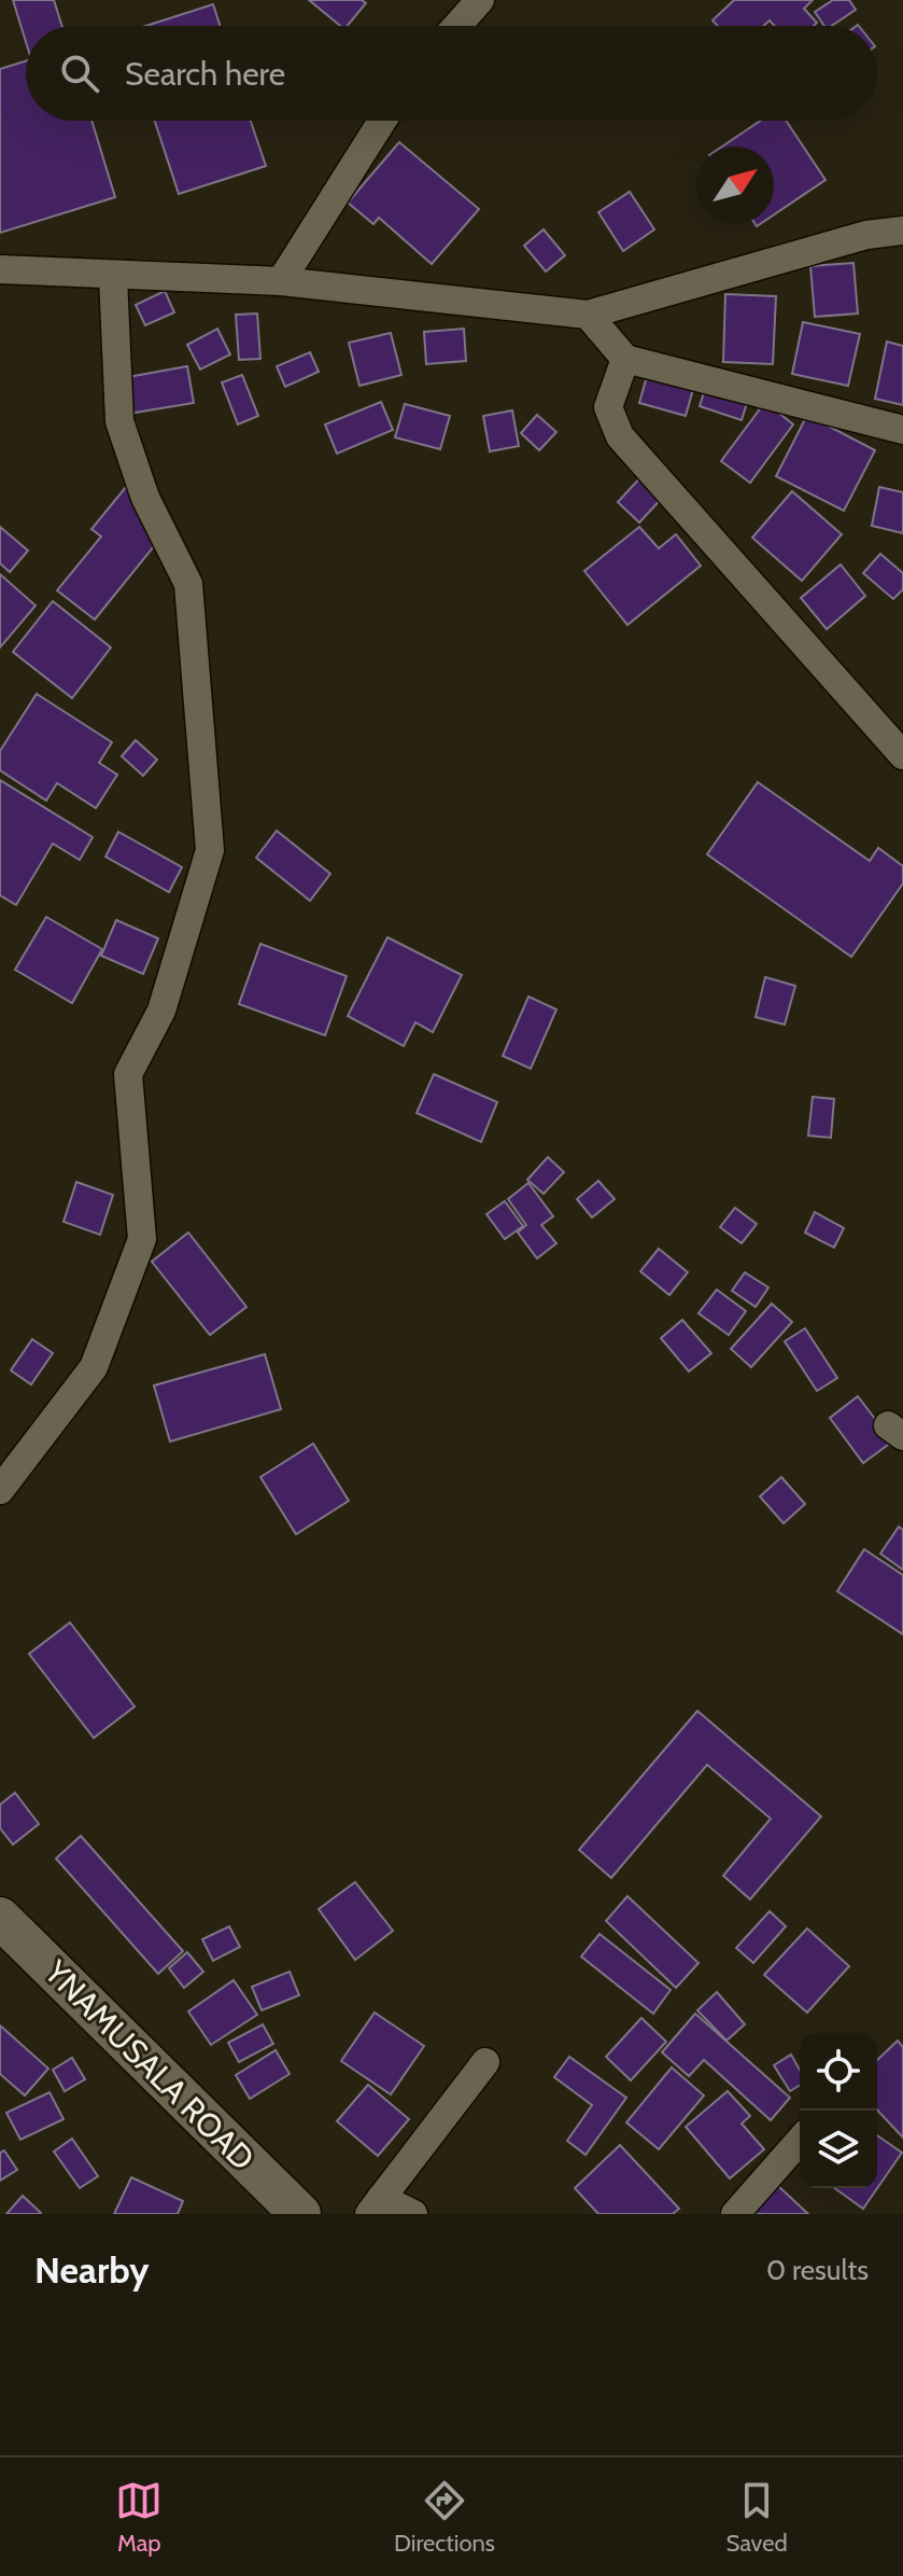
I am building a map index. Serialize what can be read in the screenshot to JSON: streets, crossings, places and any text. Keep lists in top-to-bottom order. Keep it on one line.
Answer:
{"streets":{"main road":["YNAMUSALA ROAD"]},"north":"top right","page":{"search":"Search here","heading":["Nearby","0 results"],"nav":["Map","Directions","Saved"]}}
